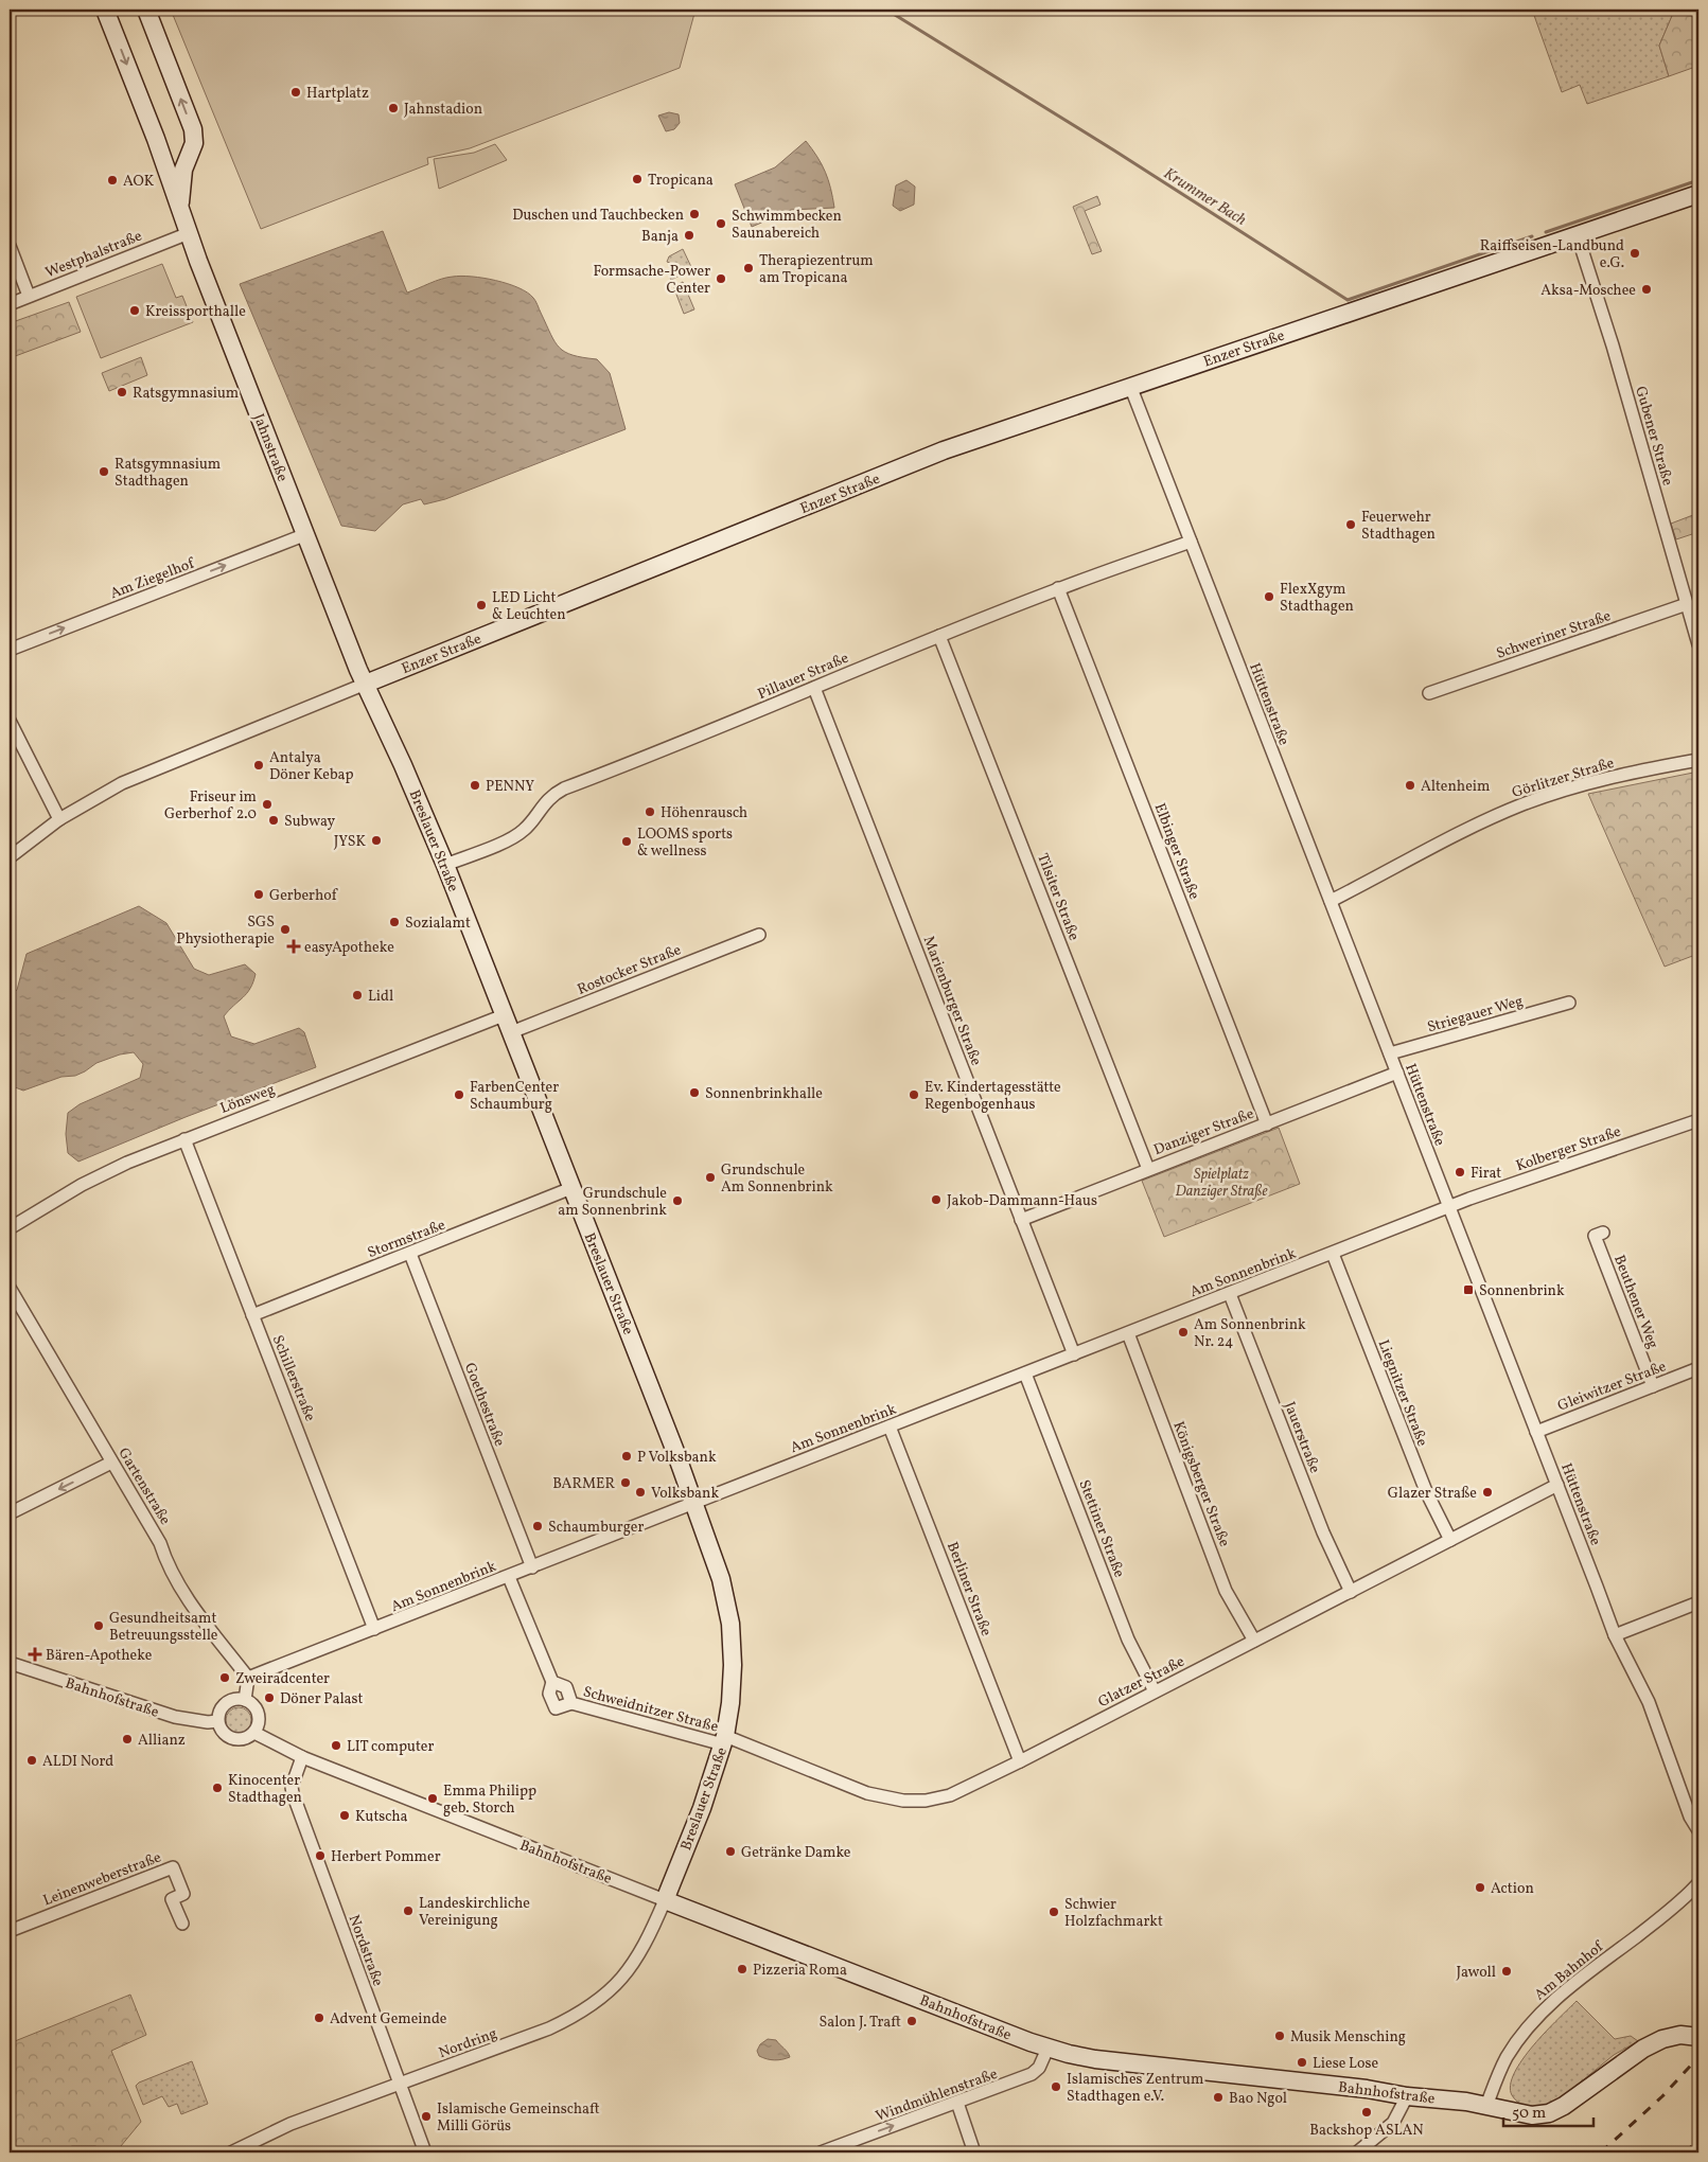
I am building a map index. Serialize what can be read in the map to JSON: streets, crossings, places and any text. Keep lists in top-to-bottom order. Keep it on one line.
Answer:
{"streets":{"main road":["Enzer Straße","Jahnstraße","Breslauer Straße","Bahnhofstraße"],"street":["Westphalstraße","Gubener Straße","Am Ziegelhof","Schweriner Straße","Pillauer Straße","Hüttenstraße","Görlitzer Straße","Elbinger Straße","Tilsiter Straße","Rostocker Straße","Marienburger Straße","Striegauer Weg","Lönsweg","Danziger Straße","Kolberger Straße","Stormstraße","Am Sonnenbrink","Beuthener Weg","Schillerstraße","Gleiwitzer Straße","Liegnitzer Straße","Goethestraße","Jauerstraße","Königsberger Straße","Gartenstraße","Stettiner Straße","Berliner Straße","Glatzer Straße","Schweidnitzer Straße","Leinenweberstraße","Nordstraße","Am Bahnhof","Nordring","Windmühlenstraße"]},"crossings":[["Westphalstraße","Jahnstraße"],["Enzer Straße","Gubener Straße"],["Enzer Straße","Jahnstraße"],["Enzer Straße","Hüttenstraße"],["Enzer Straße","Breslauer Straße"],["Gubener Straße","Schweriner Straße"],["Jahnstraße","Am Ziegelhof"],["Jahnstraße","Breslauer Straße"],["Pillauer Straße","Hüttenstraße"],["Pillauer Straße","Breslauer Straße"],["Pillauer Straße","Elbinger Straße"],["Pillauer Straße","Tilsiter Straße"],["Pillauer Straße","Marienburger Straße"],["Hüttenstraße","Görlitzer Straße"],["Hüttenstraße","Striegauer Weg"],["Hüttenstraße","Danziger Straße"],["Hüttenstraße","Kolberger Straße"],["Hüttenstraße","Am Sonnenbrink"],["Hüttenstraße","Gleiwitzer Straße"],["Hüttenstraße","Glatzer Straße"],["Breslauer Straße","Rostocker Straße"],["Breslauer Straße","Lönsweg"],["Breslauer Straße","Stormstraße"],["Breslauer Straße","Am Sonnenbrink"],["Breslauer Straße","Glatzer Straße"],["Breslauer Straße","Bahnhofstraße"],["Breslauer Straße","Schweidnitzer Straße"],["Breslauer Straße","Nordring"],["Elbinger Straße","Danziger Straße"],["Tilsiter Straße","Danziger Straße"],["Marienburger Straße","Danziger Straße"],["Marienburger Straße","Am Sonnenbrink"],["Lönsweg","Schillerstraße"],["Kolberger Straße","Am Sonnenbrink"],["Stormstraße","Schillerstraße"],["Stormstraße","Goethestraße"],["Am Sonnenbrink","Schillerstraße"],["Am Sonnenbrink","Liegnitzer Straße"],["Am Sonnenbrink","Goethestraße"],["Am Sonnenbrink","Jauerstraße"],["Am Sonnenbrink","Königsberger Straße"],["Am Sonnenbrink","Gartenstraße"],["Am Sonnenbrink","Stettiner Straße"],["Am Sonnenbrink","Berliner Straße"],["Am Sonnenbrink","Schweidnitzer Straße"],["Beuthener Weg","Gleiwitzer Straße"],["Liegnitzer Straße","Glatzer Straße"],["Jauerstraße","Glatzer Straße"],["Königsberger Straße","Glatzer Straße"],["Stettiner Straße","Glatzer Straße"],["Berliner Straße","Glatzer Straße"],["Glatzer Straße","Schweidnitzer Straße"],["Bahnhofstraße","Nordstraße"],["Bahnhofstraße","Am Bahnhof"],["Bahnhofstraße","Nordring"],["Bahnhofstraße","Windmühlenstraße"],["Nordstraße","Nordring"]],"one_way":["Am Ziegelhof","Windmühlenstraße"],"water":["Krummer Bach"],"parks":["Spielplatz Danziger Straße"],"places":{"other":["Hartplatz","Jahnstadion","Tropicana","AOK","Duschen und Tauchbecken","Schwimmbecken Saunabereich","Banja","Raiffseisen-Landbund e.G.","Therapiezentrum am Tropicana","Formsache-Power Center","Aksa-Moschee","Kreissporthalle","Ratsgymnasium","Ratsgymnasium Stadthagen","Feuerwehr Stadthagen","FlexXgym Stadthagen","LED Licht & Leuchten","Antalya Döner Kebap","PENNY","Altenheim","Friseur im Gerberhof 2.0","Höhenrausch","Subway","JYSK","LOOMS sports & wellness","Gerberhof","Sozialamt","SGS Physiotherapie","Lidl","Sonnenbrinkhalle","FarbenCenter Schaumburg","Ev. Kindertagesstätte Regenbogenhaus","Firat","Grundschule Am Sonnenbrink","Jakob-Dammann-Haus","Grundschule am Sonnenbrink","Am Sonnenbrink Nr. 24","P Volksbank","BARMER","Volksbank","Glazer Straße","Schaumburger","Gesundheitsamt Betreuungsstelle","Zweiradcenter","Döner Palast","Allianz","LIT computer","ALDI Nord","Kinocenter Stadthagen","Emma Philipp geb. Storch","Kutscha","Getränke Damke","Herbert Pommer","Action","Landeskirchliche Vereinigung","Schwier Holzfachmarkt","Pizzeria Roma","Jawoll","Advent Gemeinde","Salon J. Traft","Musik Mensching","Liese Lose","Islamisches Zentrum Stadthagen e.V.","Bao Ngol","Backshop ASLAN","Islamische Gemeinschaft Milli Görüs"],"health":["easyApotheke","Bären-Apotheke"],"transit":["Sonnenbrink"]},"scale_bar":"50 m"}
